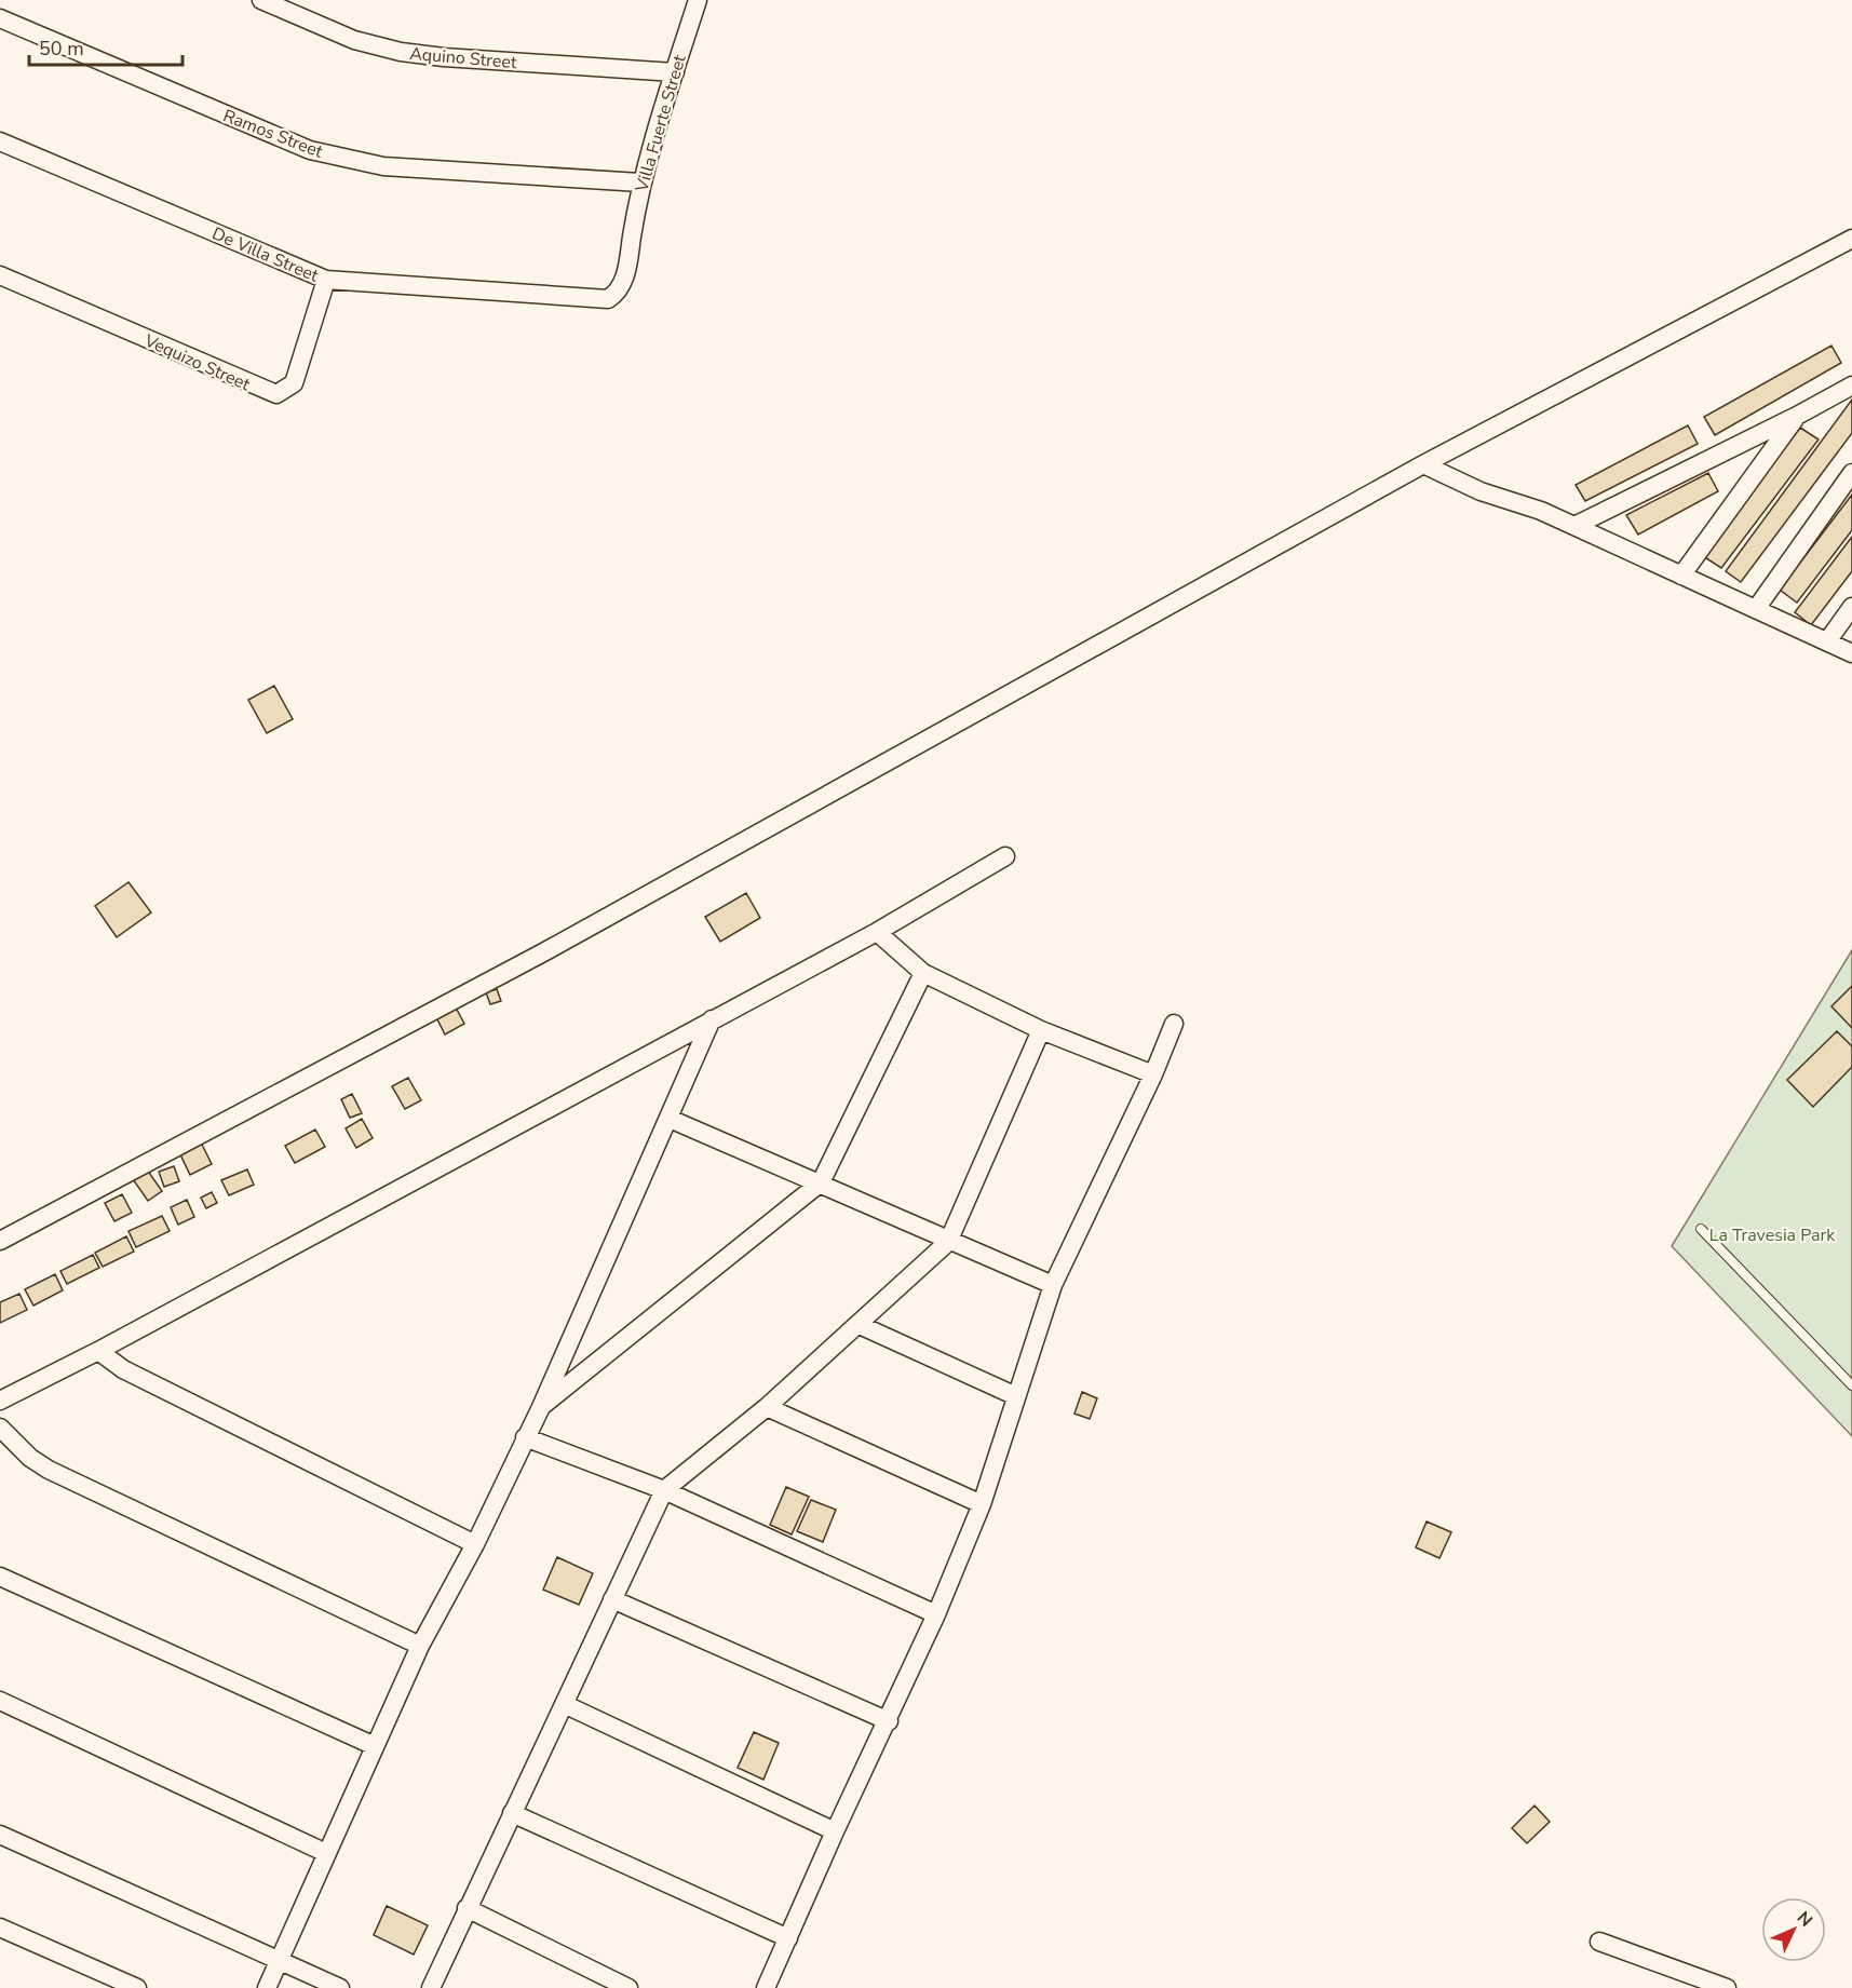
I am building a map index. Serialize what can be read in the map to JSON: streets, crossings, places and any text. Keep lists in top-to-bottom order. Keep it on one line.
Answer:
{"streets":{"street":["Aquino Street","Villa Fuerte Street","Ramos Street","De Villa Street","Vequizo Street"]},"crossings":[["Aquino Street","Villa Fuerte Street"],["Villa Fuerte Street","Ramos Street"],["Villa Fuerte Street","De Villa Street"],["De Villa Street","Vequizo Street"]],"parks":["La Travesia Park"],"scale_bar":"50 m","north":"top right"}
